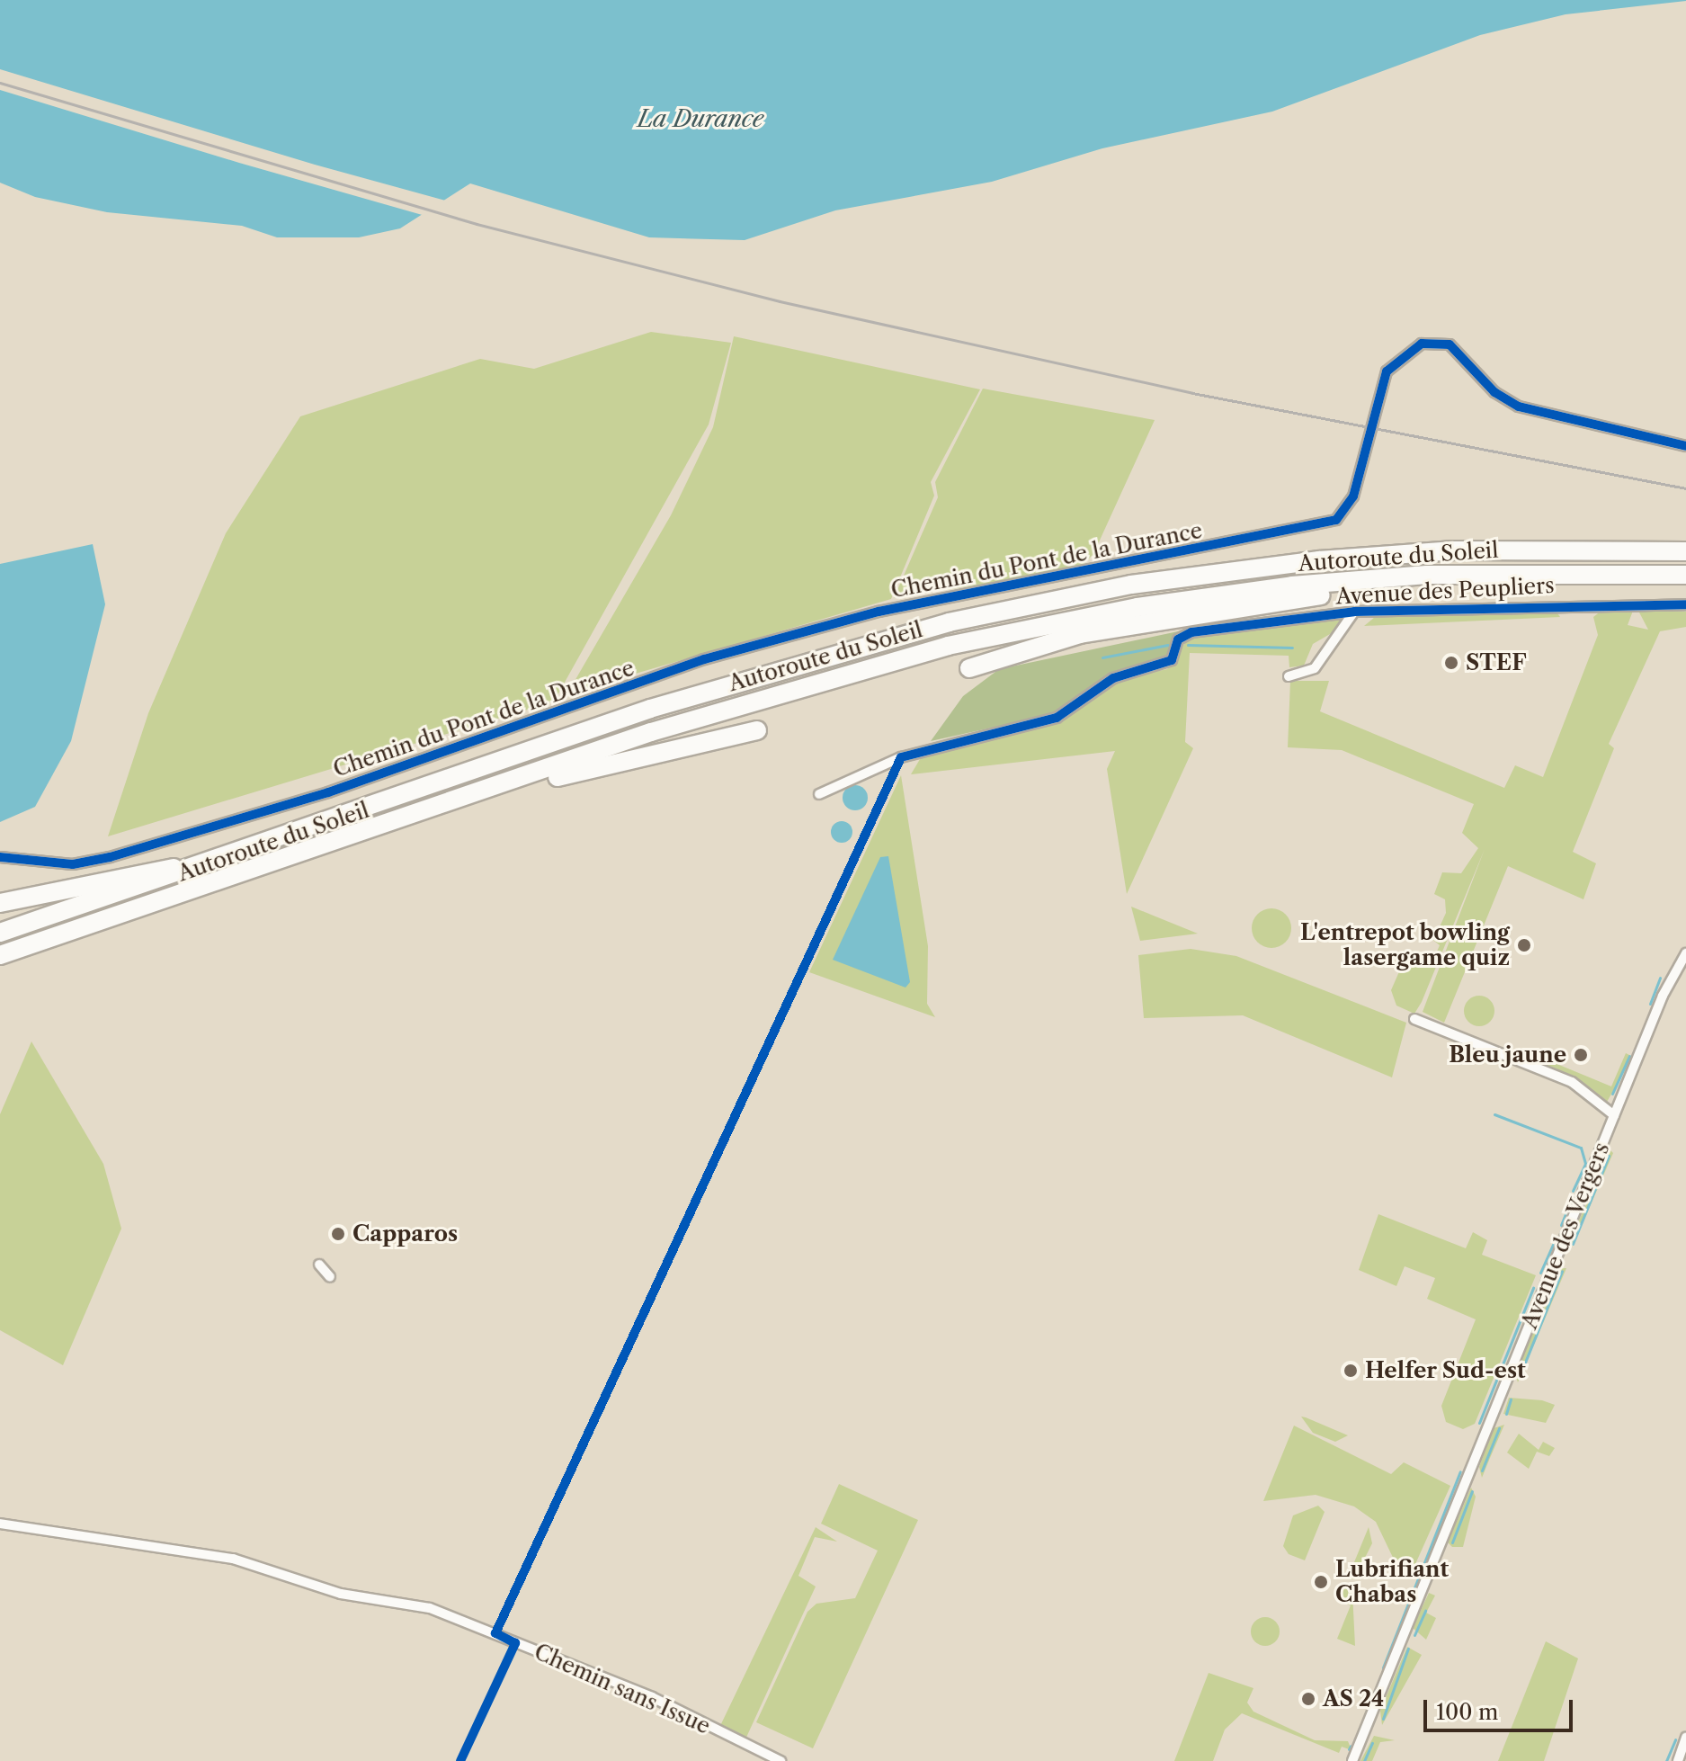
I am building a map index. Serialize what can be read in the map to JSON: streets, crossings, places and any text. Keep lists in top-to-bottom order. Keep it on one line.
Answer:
{"streets":{"highway":["Autoroute du Soleil"],"street":["Chemin du Pont de la Durance","Avenue des Peupliers","Avenue des Vergers","Chemin sans Issue"]},"water":["La Durance"],"places":["STEF","L'entrepot bowling lasergame quiz","Bleu jaune","Capparos","Helfer Sud-est","Lubrifiant Chabas","AS 24"],"scale_bar":"100 m"}
